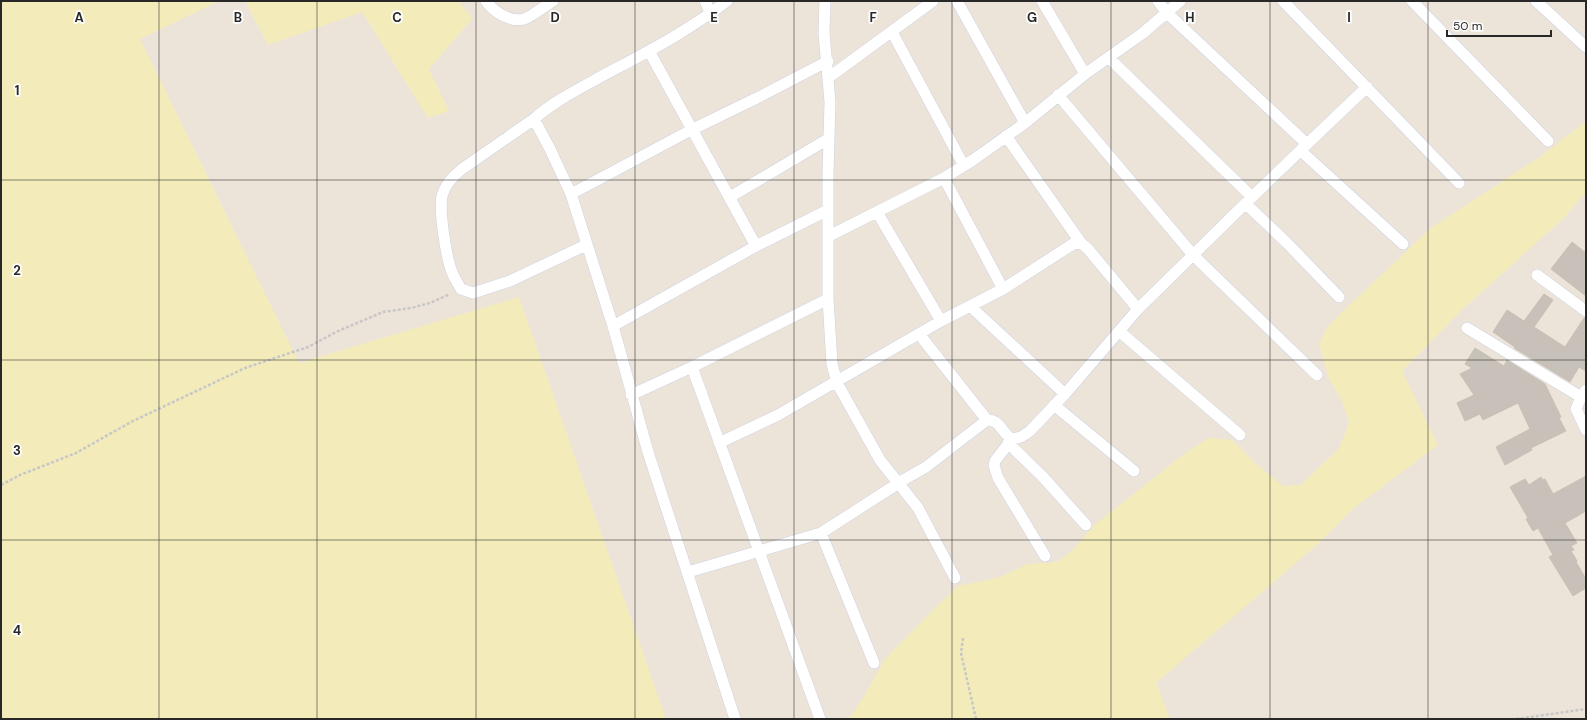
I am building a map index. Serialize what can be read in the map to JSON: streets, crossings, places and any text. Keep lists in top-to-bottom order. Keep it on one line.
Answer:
{"scale_bar":"50 m","grid":{"columns":["A","B","C","D","E","F","G","H","I"],"rows":["1","2","3","4"]}}
